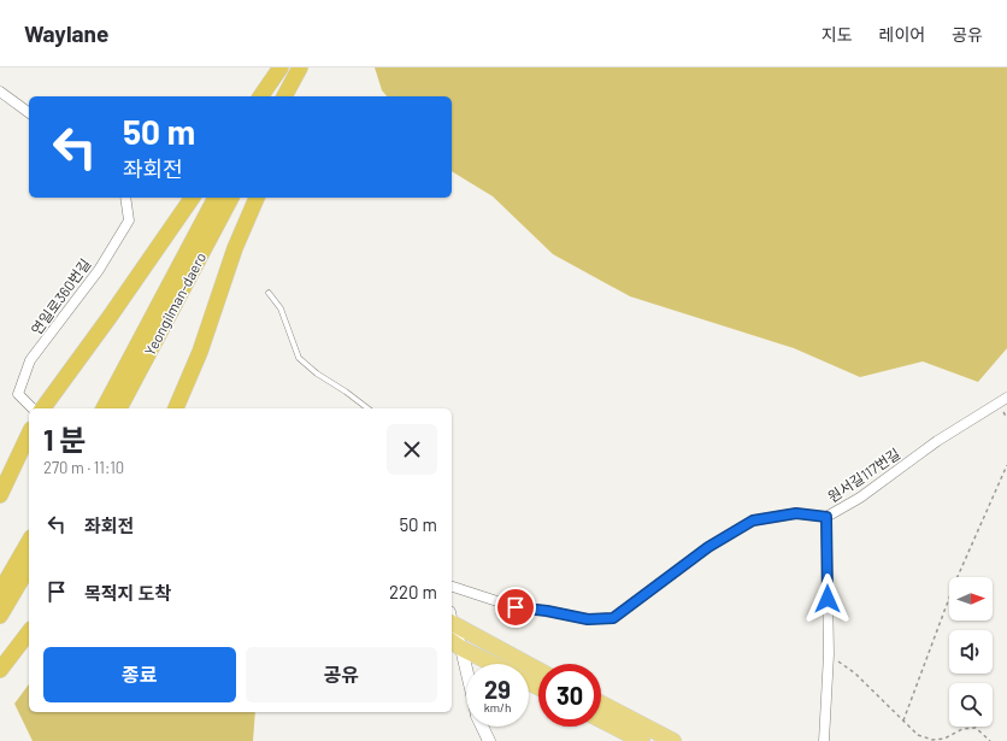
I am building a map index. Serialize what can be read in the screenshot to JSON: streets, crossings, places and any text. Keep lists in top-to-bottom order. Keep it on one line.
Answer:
{"streets":{"highway":["Yeongilman-daero"],"street":["연일로360번길","원서길117번길"]},"north":"right","page":{"header":"Waylane","nav":["지도","레이어","공유"],"turn":["50 m","좌회전"],"heading":["1 분","270 m · 11:10"],"list":[{"name":"좌회전","value":"50 m"},{"name":"목적지 도착","value":"220 m"}],"buttons":["종료","공유"],"speed":"29 km/h","limit":"30"}}
